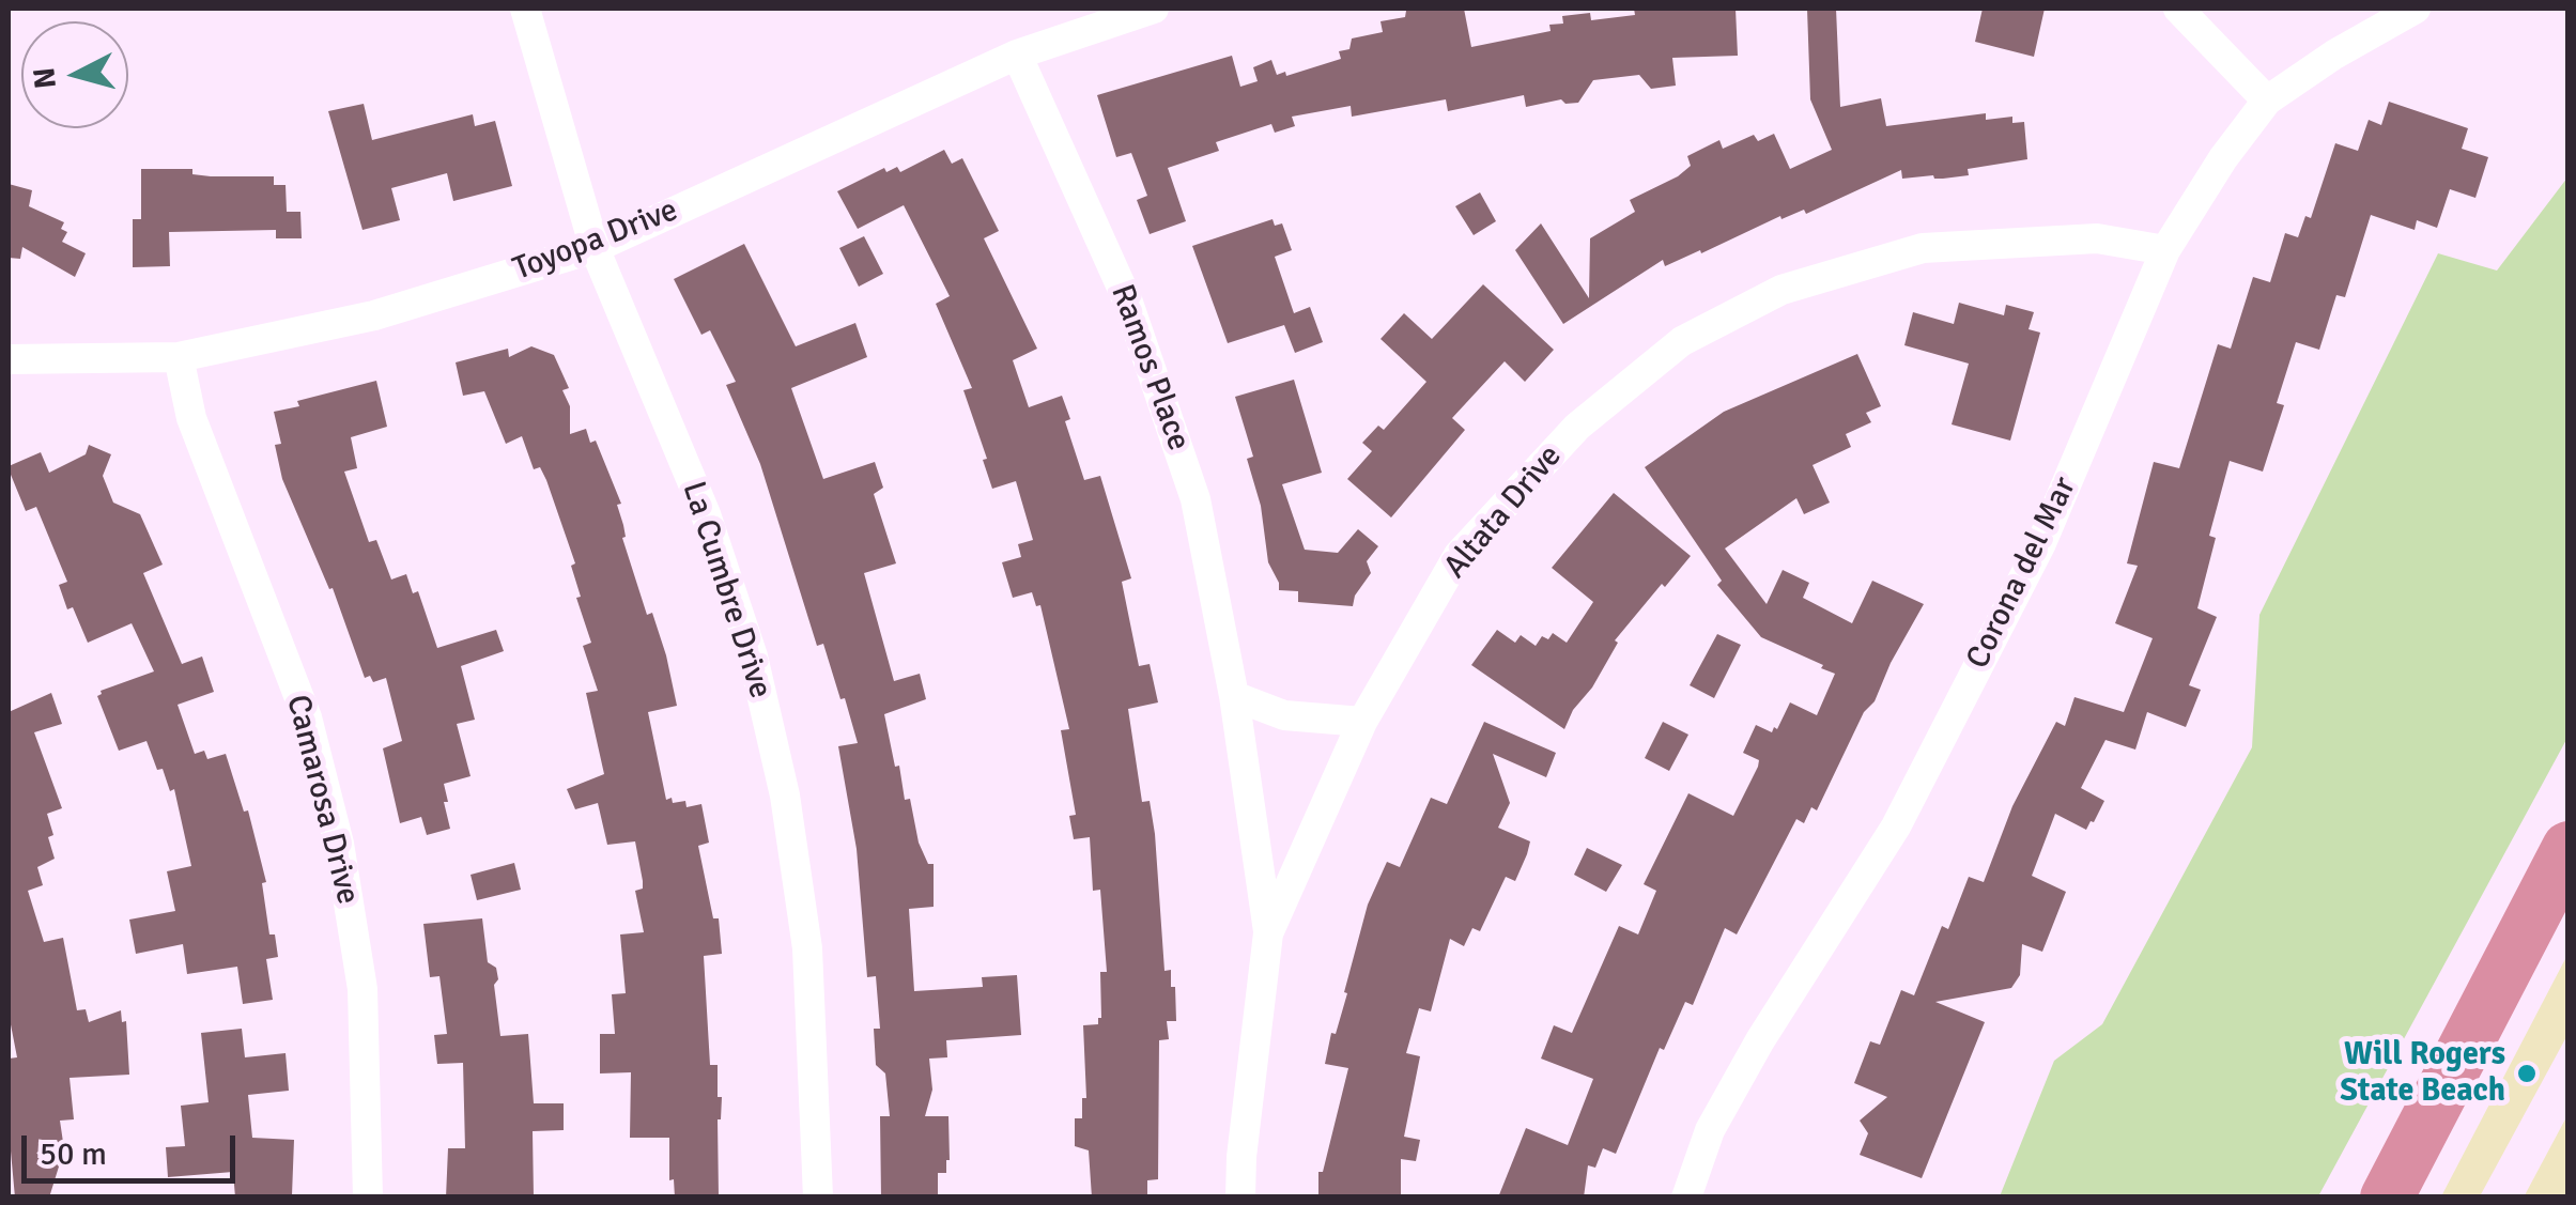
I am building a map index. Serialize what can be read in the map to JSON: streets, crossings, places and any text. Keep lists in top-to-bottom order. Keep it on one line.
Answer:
{"streets":{"street":["Toyopa Drive","Ramos Place","Altata Drive","Corona del Mar","La Cumbre Drive","Camarosa Drive"]},"crossings":[["Toyopa Drive","Ramos Place"],["Toyopa Drive","La Cumbre Drive"],["Toyopa Drive","Camarosa Drive"],["Ramos Place","Altata Drive"],["Altata Drive","Corona del Mar"]],"places":["Will Rogers State Beach"],"scale_bar":"50 m","north":"left"}
